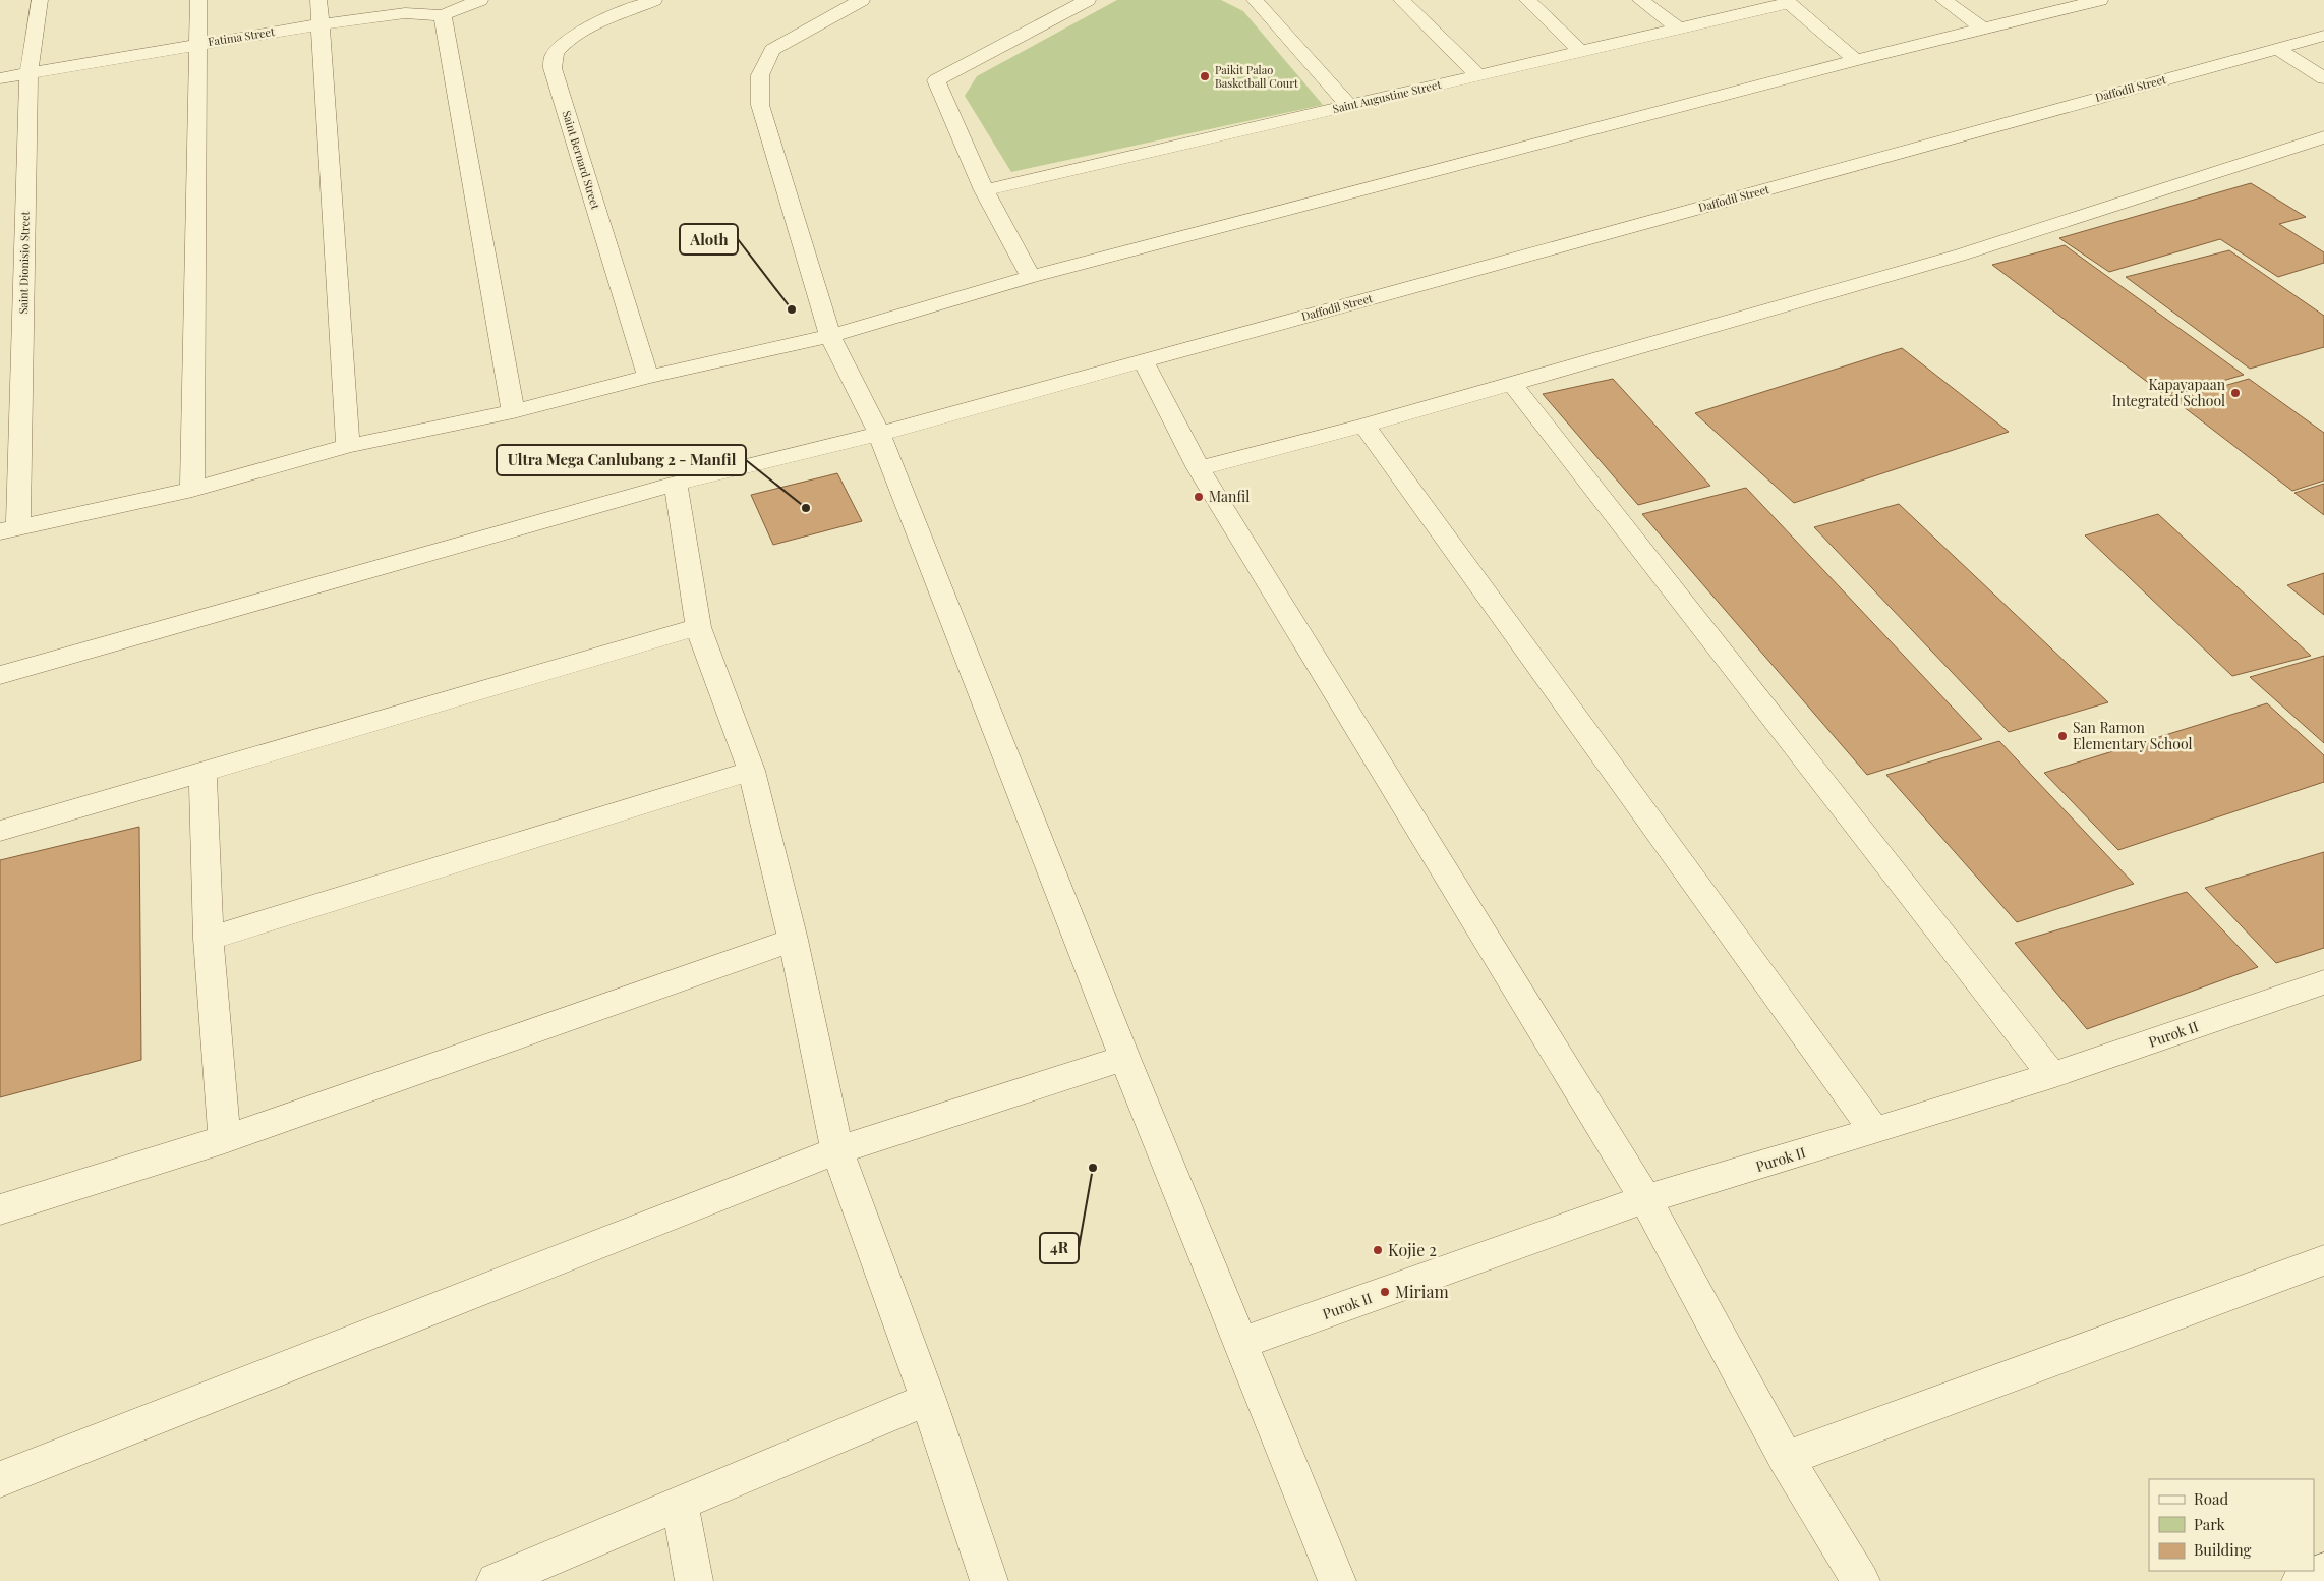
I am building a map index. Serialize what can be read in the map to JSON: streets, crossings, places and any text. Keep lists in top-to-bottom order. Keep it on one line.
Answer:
{"streets":{"street":["Fatima Street","Daffodil Street","Saint Augustine Street","Saint Bernard Street","Saint Dionisio Street","Purok II"]},"crossings":[["Fatima Street","Saint Dionisio Street"]],"places":["Paikit Palao Basketball Court","Aloth","Kapayapaan Integrated School","Manfil","Ultra Mega Canlubang 2 - Manfil","San Ramon Elementary School","4R","Kojie 2","Miriam"],"legend":["Road","Park","Building"]}
